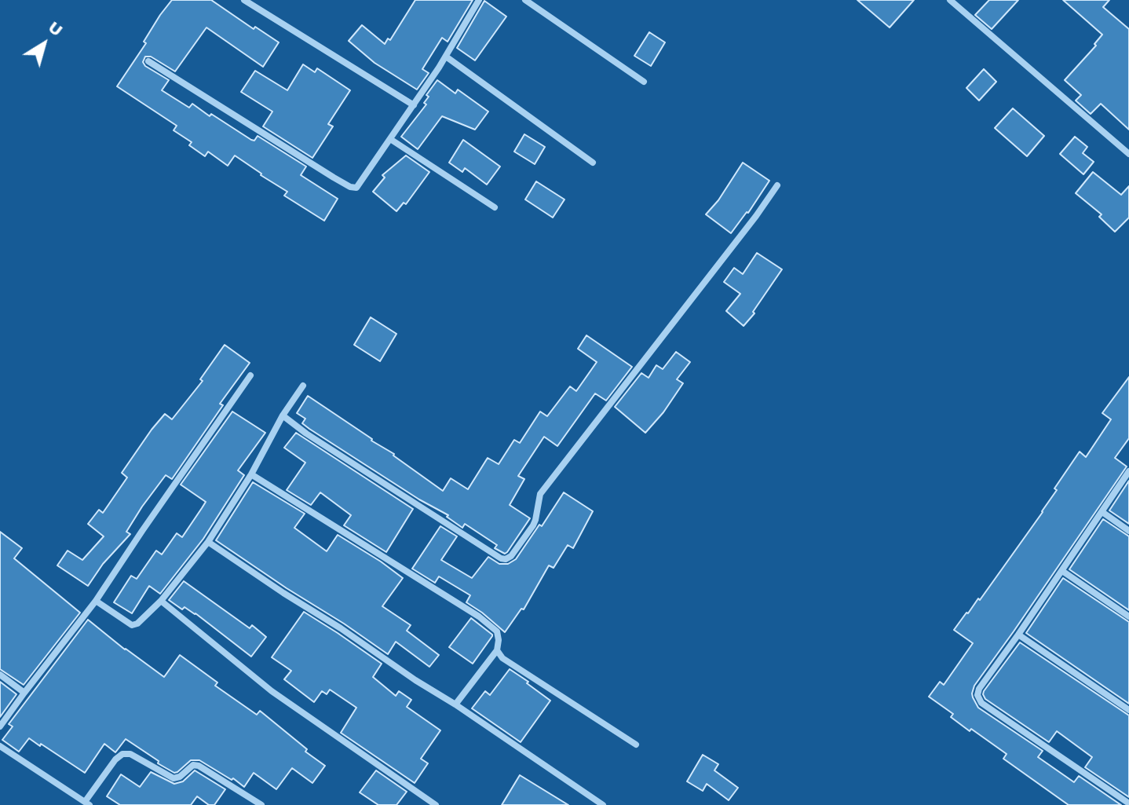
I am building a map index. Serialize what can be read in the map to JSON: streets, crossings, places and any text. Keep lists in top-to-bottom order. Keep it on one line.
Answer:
{"north":"top right"}
